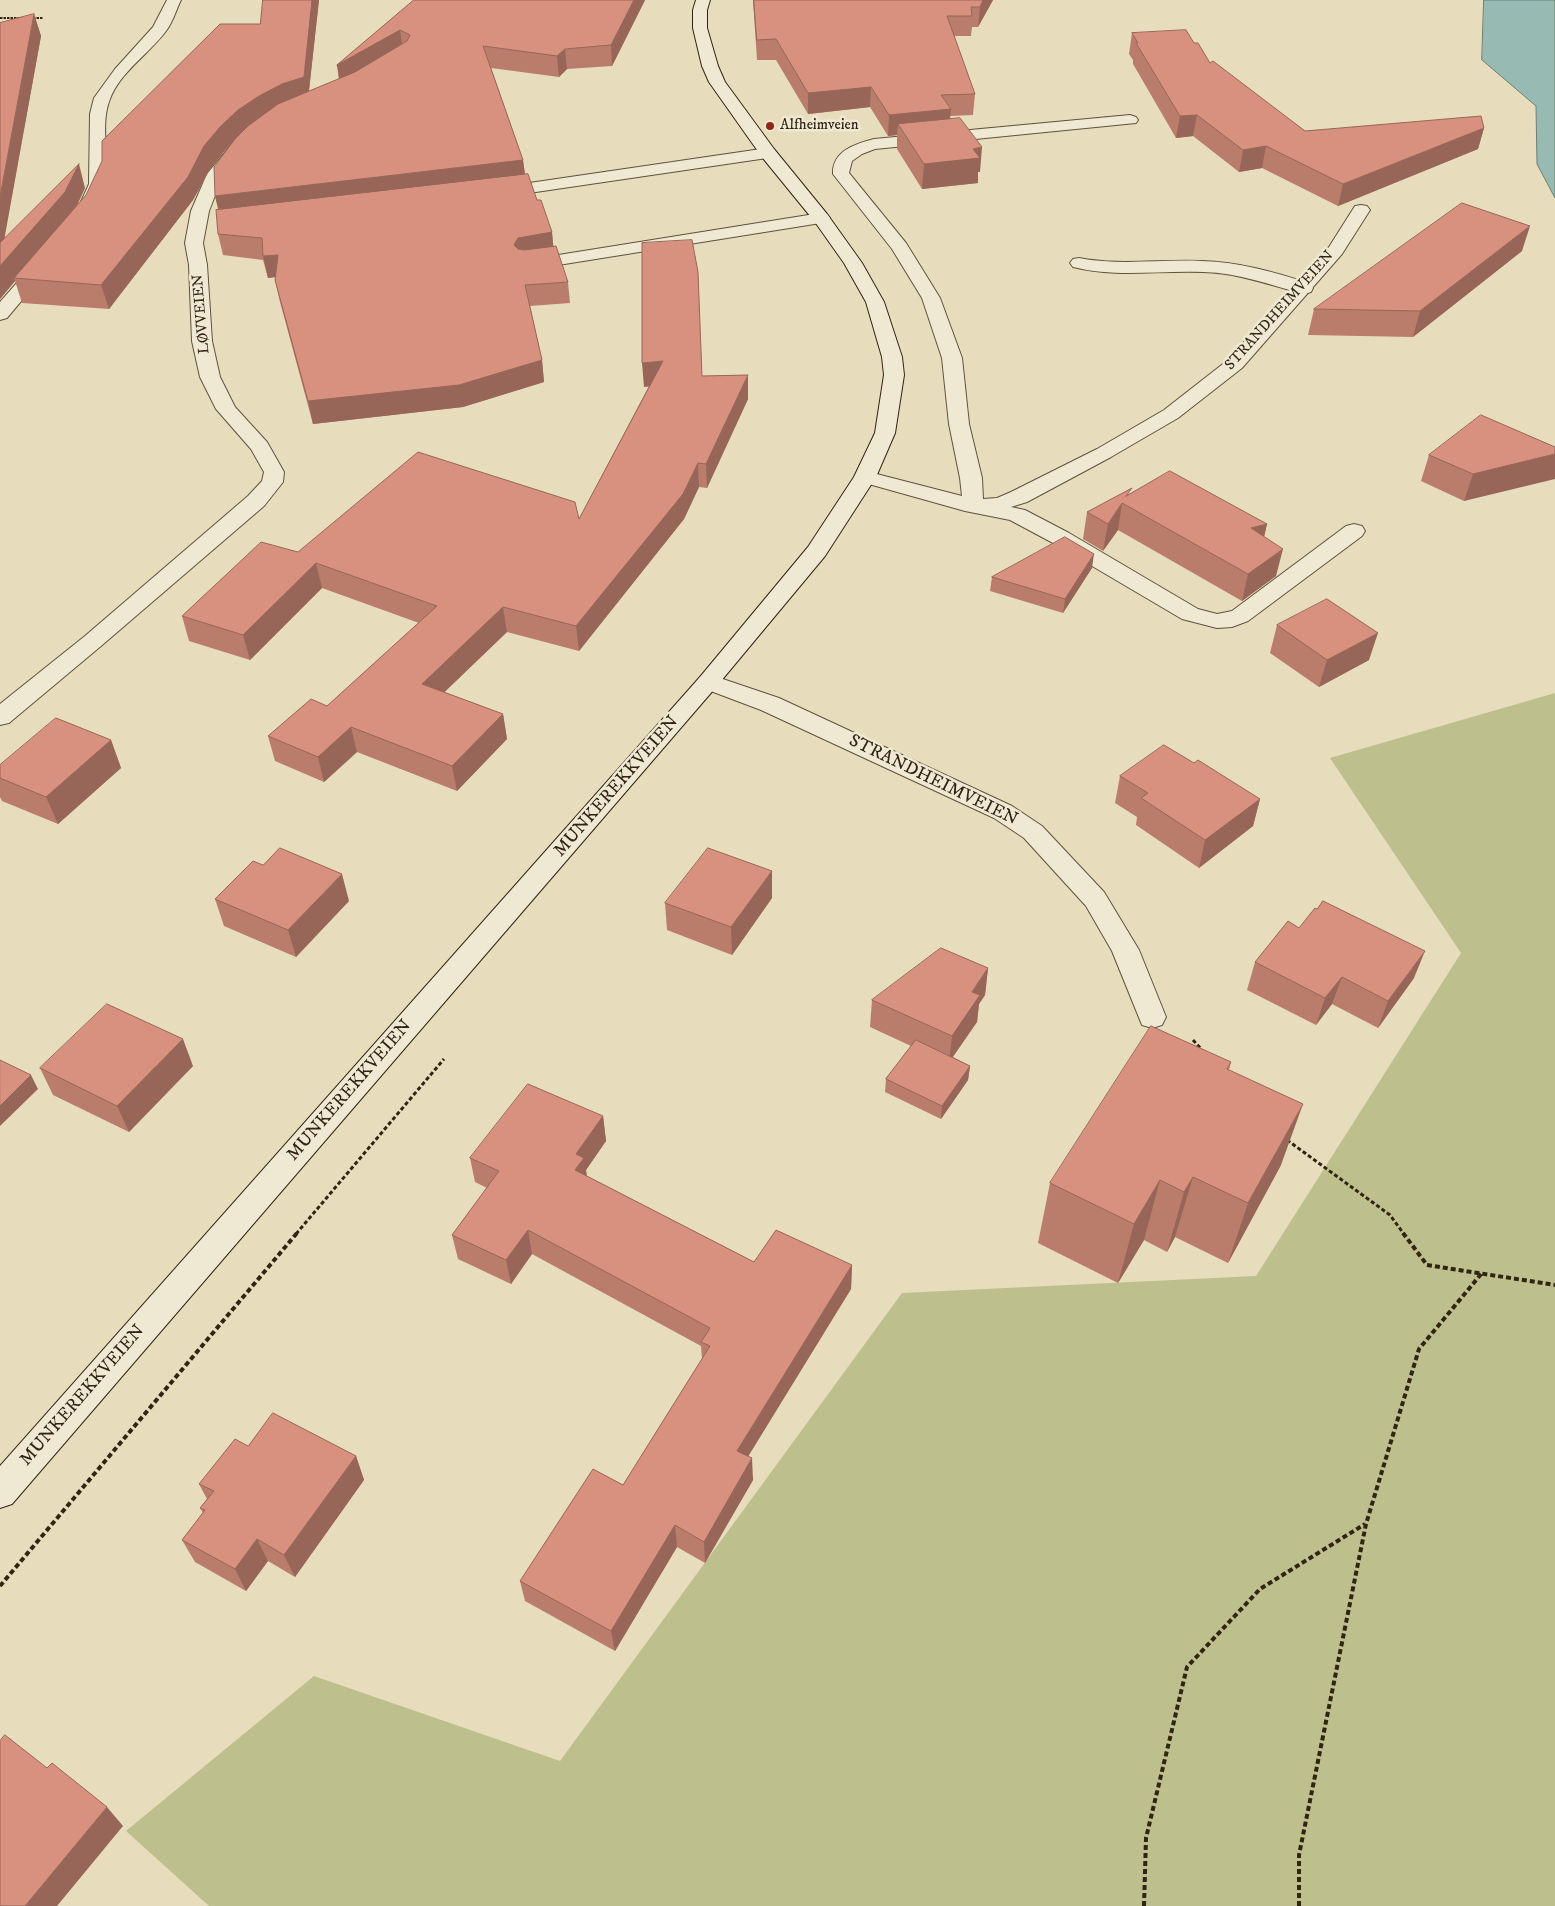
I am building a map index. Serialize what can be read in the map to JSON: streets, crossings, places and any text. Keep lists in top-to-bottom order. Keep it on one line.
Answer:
{"streets":{"street":["STRANDHEIMVEIEN","LØVVEIEN","MUNKEREKKVEIEN"]},"crossings":[["STRANDHEIMVEIEN","MUNKEREKKVEIEN"]],"places":["Alfheimveien"]}
